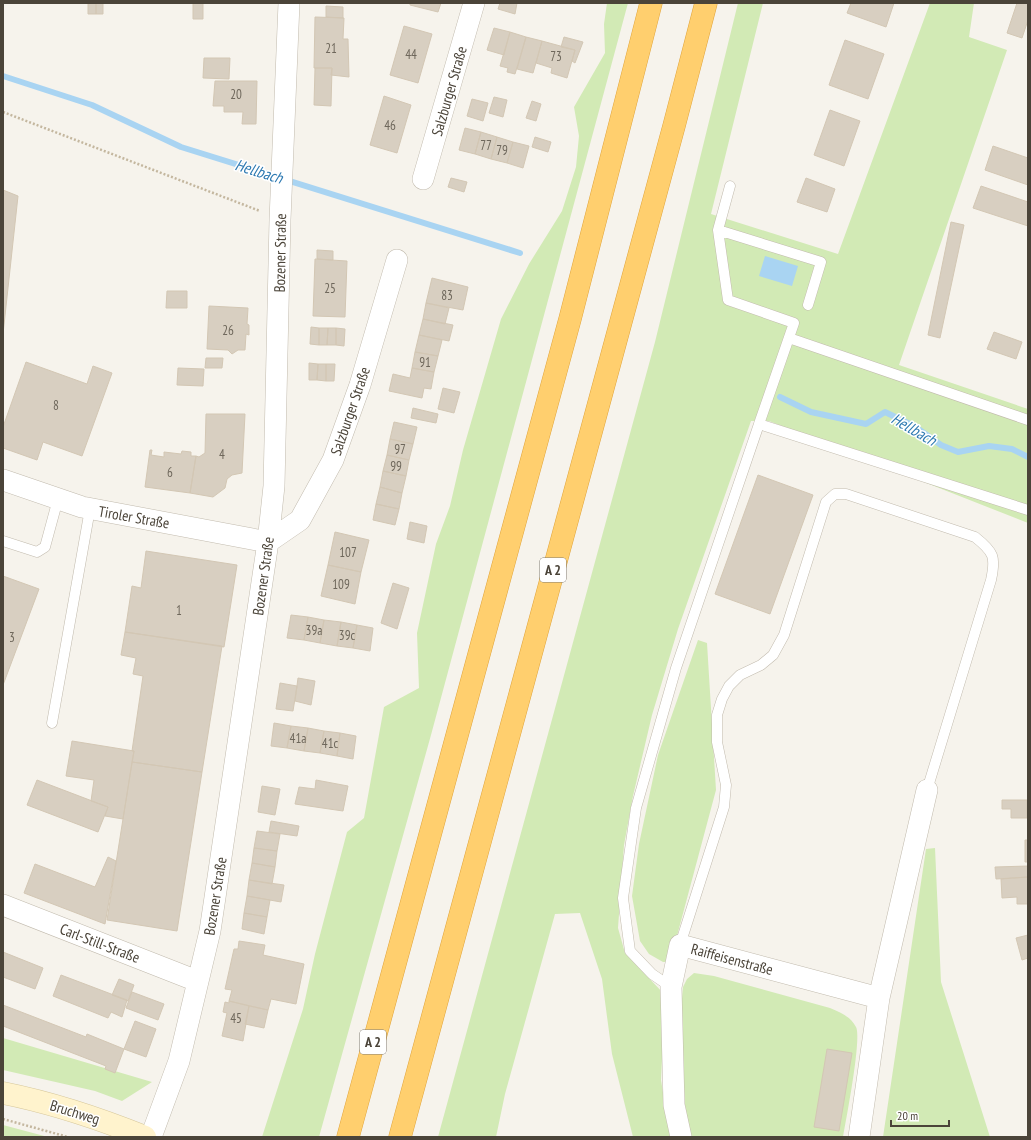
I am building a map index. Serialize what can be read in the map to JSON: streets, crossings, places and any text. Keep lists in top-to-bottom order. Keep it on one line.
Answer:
{"streets":{"highway":["A 2"],"street":["Salzburger Straße","Bozener Straße","Tiroler Straße","Carl-Still-Straße","Raiffeisenstraße","Bruchweg"]},"crossings":[["Salzburger Straße","Bozener Straße"],["Salzburger Straße","Tiroler Straße"],["Bozener Straße","Tiroler Straße"],["Bozener Straße","Carl-Still-Straße"]],"water":["Hellbach"],"house_numbers":["21","44","73","20","46","77","79","25","83","26","91","8","97","4","99","6","107","109","1","39a","39c","3","41a","41c","45"],"scale_bar":"20 m"}
